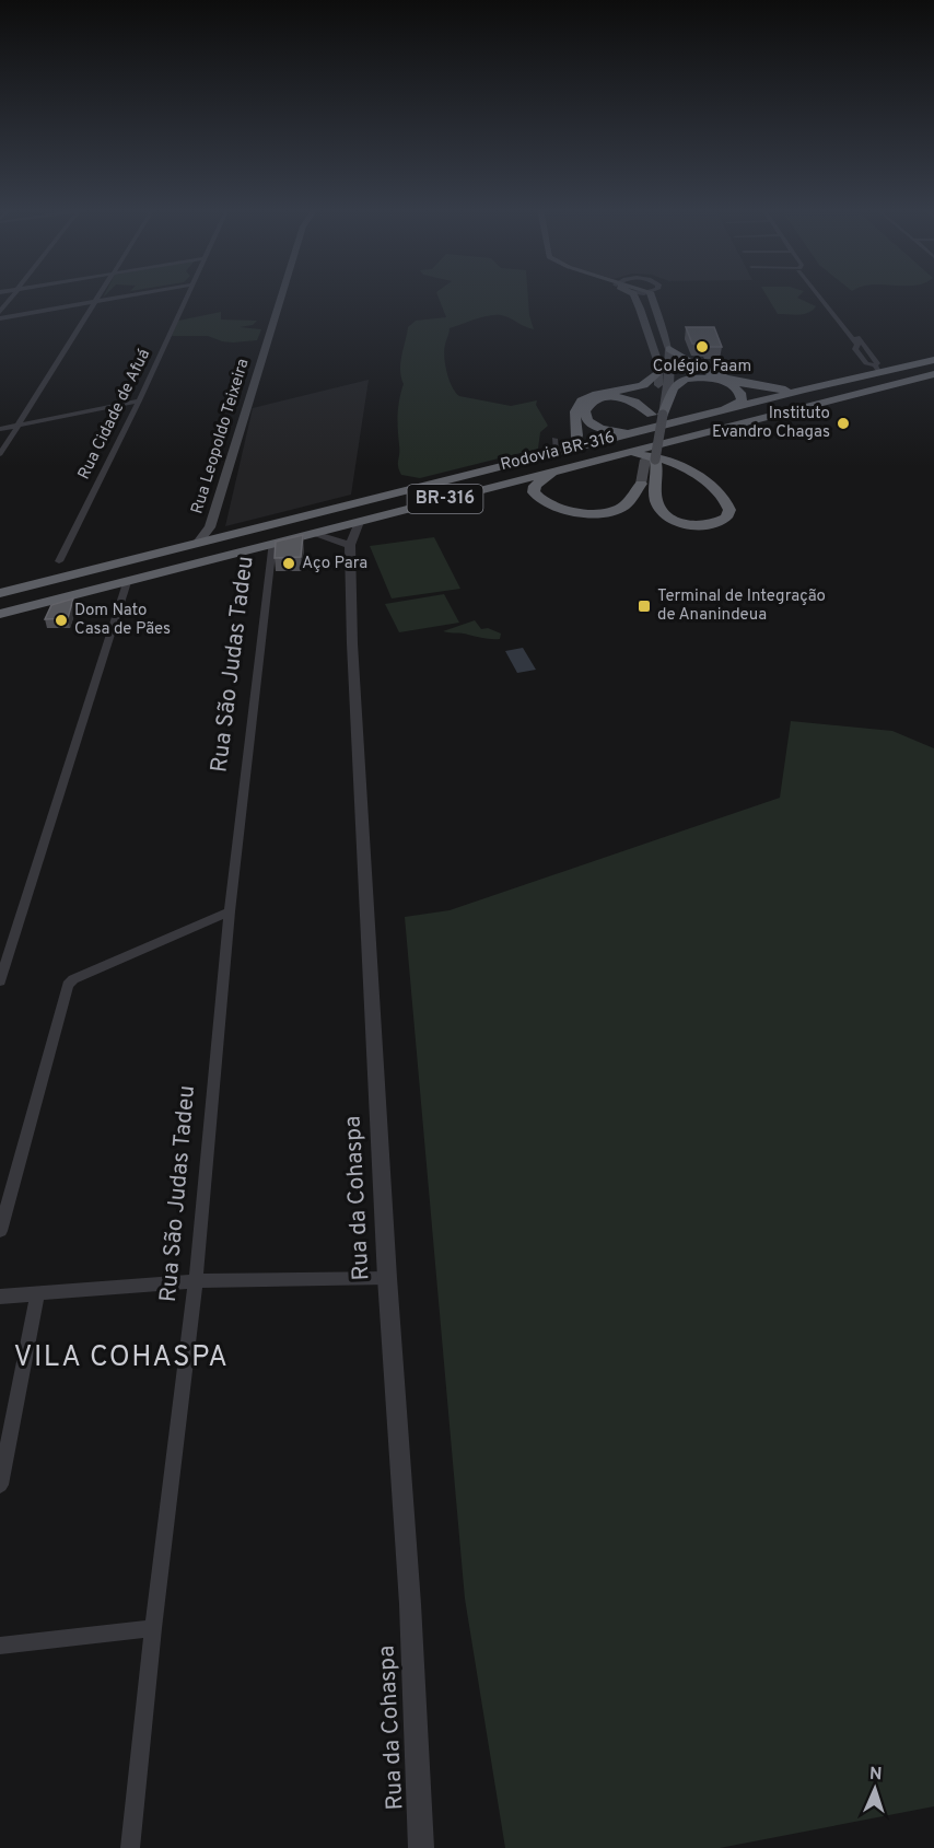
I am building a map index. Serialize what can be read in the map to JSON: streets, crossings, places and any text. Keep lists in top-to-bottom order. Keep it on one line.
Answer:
{"streets":{"highway":["Rodovia BR-316","BR-316"],"main road":["Rua Leopoldo Teixeira"],"street":["Rua Cidade de Afuá","Rua São Judas Tadeu","Rua da Cohaspa"]},"crossings":[["Rua Leopoldo Teixeira","Rodovia BR-316"],["Rua Leopoldo Teixeira","BR-316"],["Rodovia BR-316","BR-316"],["Rodovia BR-316","Rua São Judas Tadeu"],["Rodovia BR-316","Rua da Cohaspa"]],"districts":["VILA COHASPA"],"places":{"other":["Colégio Faam","Instituto Evandro Chagas","Aço Para","Dom Nato Casa de Pães"],"transit":["Terminal de Integração de Ananindeua"]},"north":"top"}
